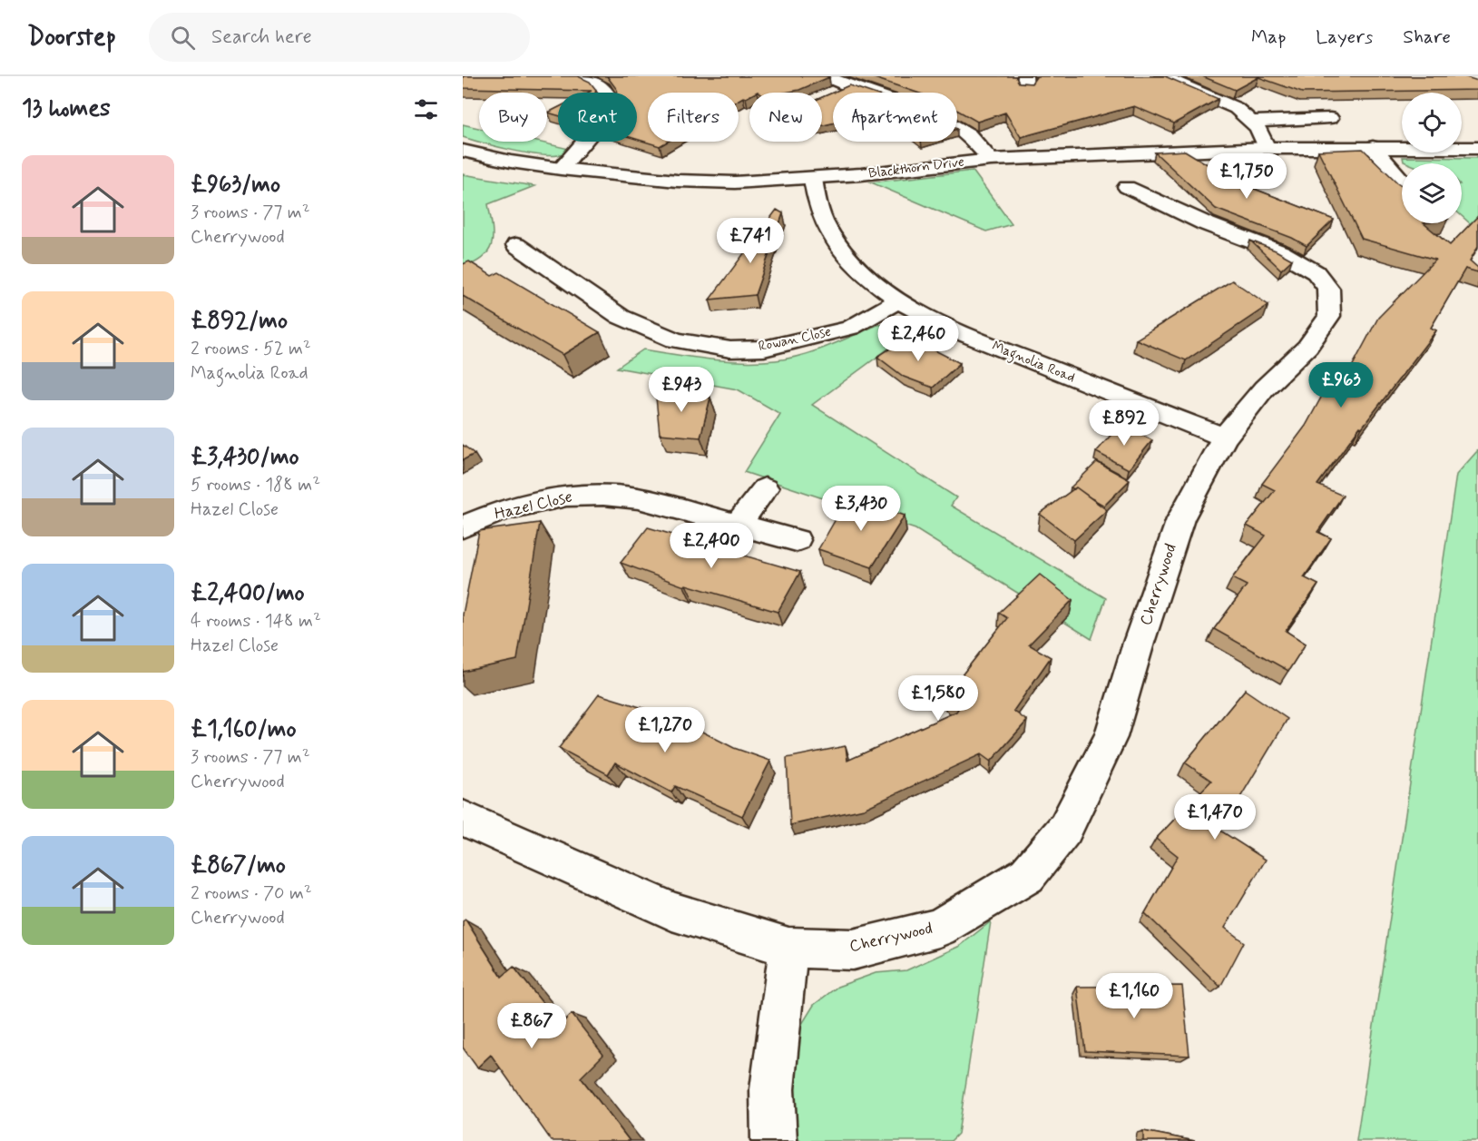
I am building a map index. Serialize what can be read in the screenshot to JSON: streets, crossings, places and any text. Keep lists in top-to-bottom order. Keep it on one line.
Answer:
{"streets":{"street":["Blackthorn Drive","Rowan Close","Magnolia Road","Hazel Close","Cherrywood"]},"crossings":[["Blackthorn Drive","Magnolia Road"],["Rowan Close","Magnolia Road"],["Magnolia Road","Cherrywood"]],"page":{"header":"Doorstep","search":"Search here","nav":["Map","Layers","Share"],"heading":"13 homes","chip":["Buy","Rent","Filters","New","Apartment"],"list":[{"name":"£963/mo","note":"3 rooms · 77 m² · Cherrywood"},{"name":"£892/mo","note":"2 rooms · 52 m² · Magnolia Road"},{"name":"£3,430/mo","note":"5 rooms · 188 m² · Hazel Close"},{"name":"£2,400/mo","note":"4 rooms · 148 m² · Hazel Close"},{"name":"£1,160/mo","note":"3 rooms · 77 m² · Cherrywood"},{"name":"£867/mo","note":"2 rooms · 70 m² · Cherrywood"}],"price":["£1,750","£741","£2,460","£963","£943","£892","£3,430","£2,400","£1,580","£1,270","£1,470","£1,160","£867"]}}
